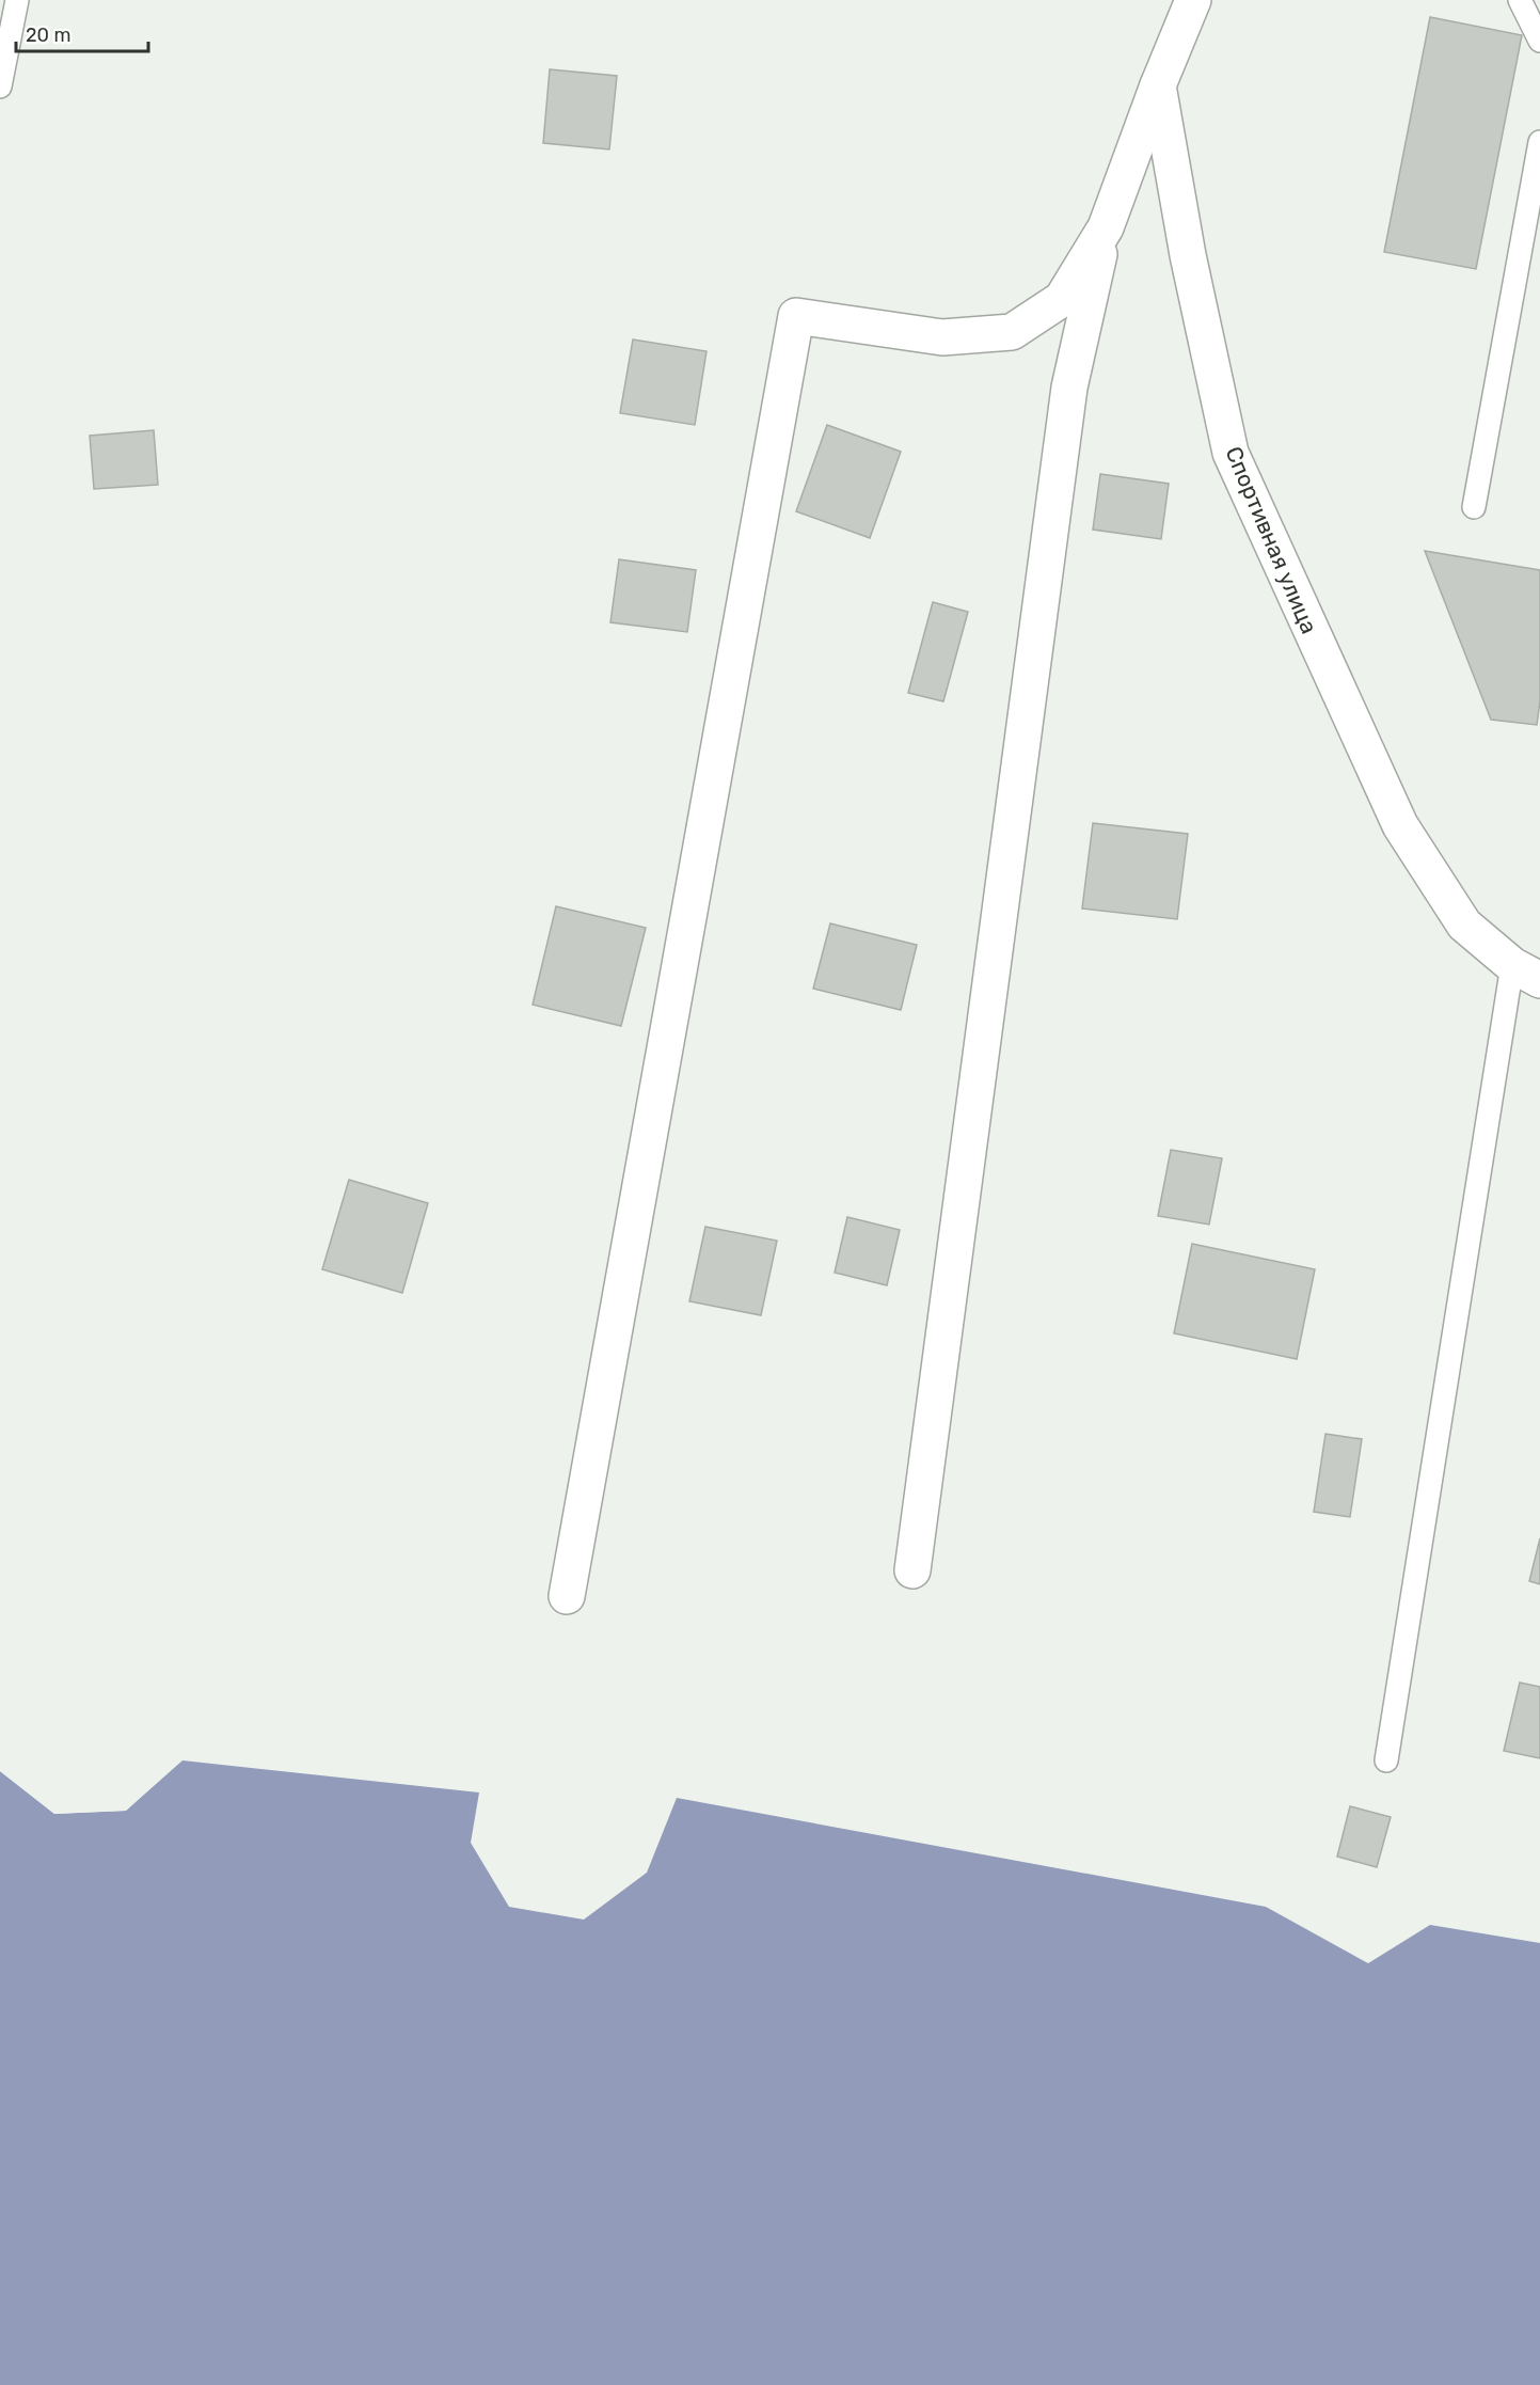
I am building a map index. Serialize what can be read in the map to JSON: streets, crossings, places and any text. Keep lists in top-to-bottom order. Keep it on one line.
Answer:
{"streets":{"street":["Спортивная улица"]},"scale_bar":"20 m"}
